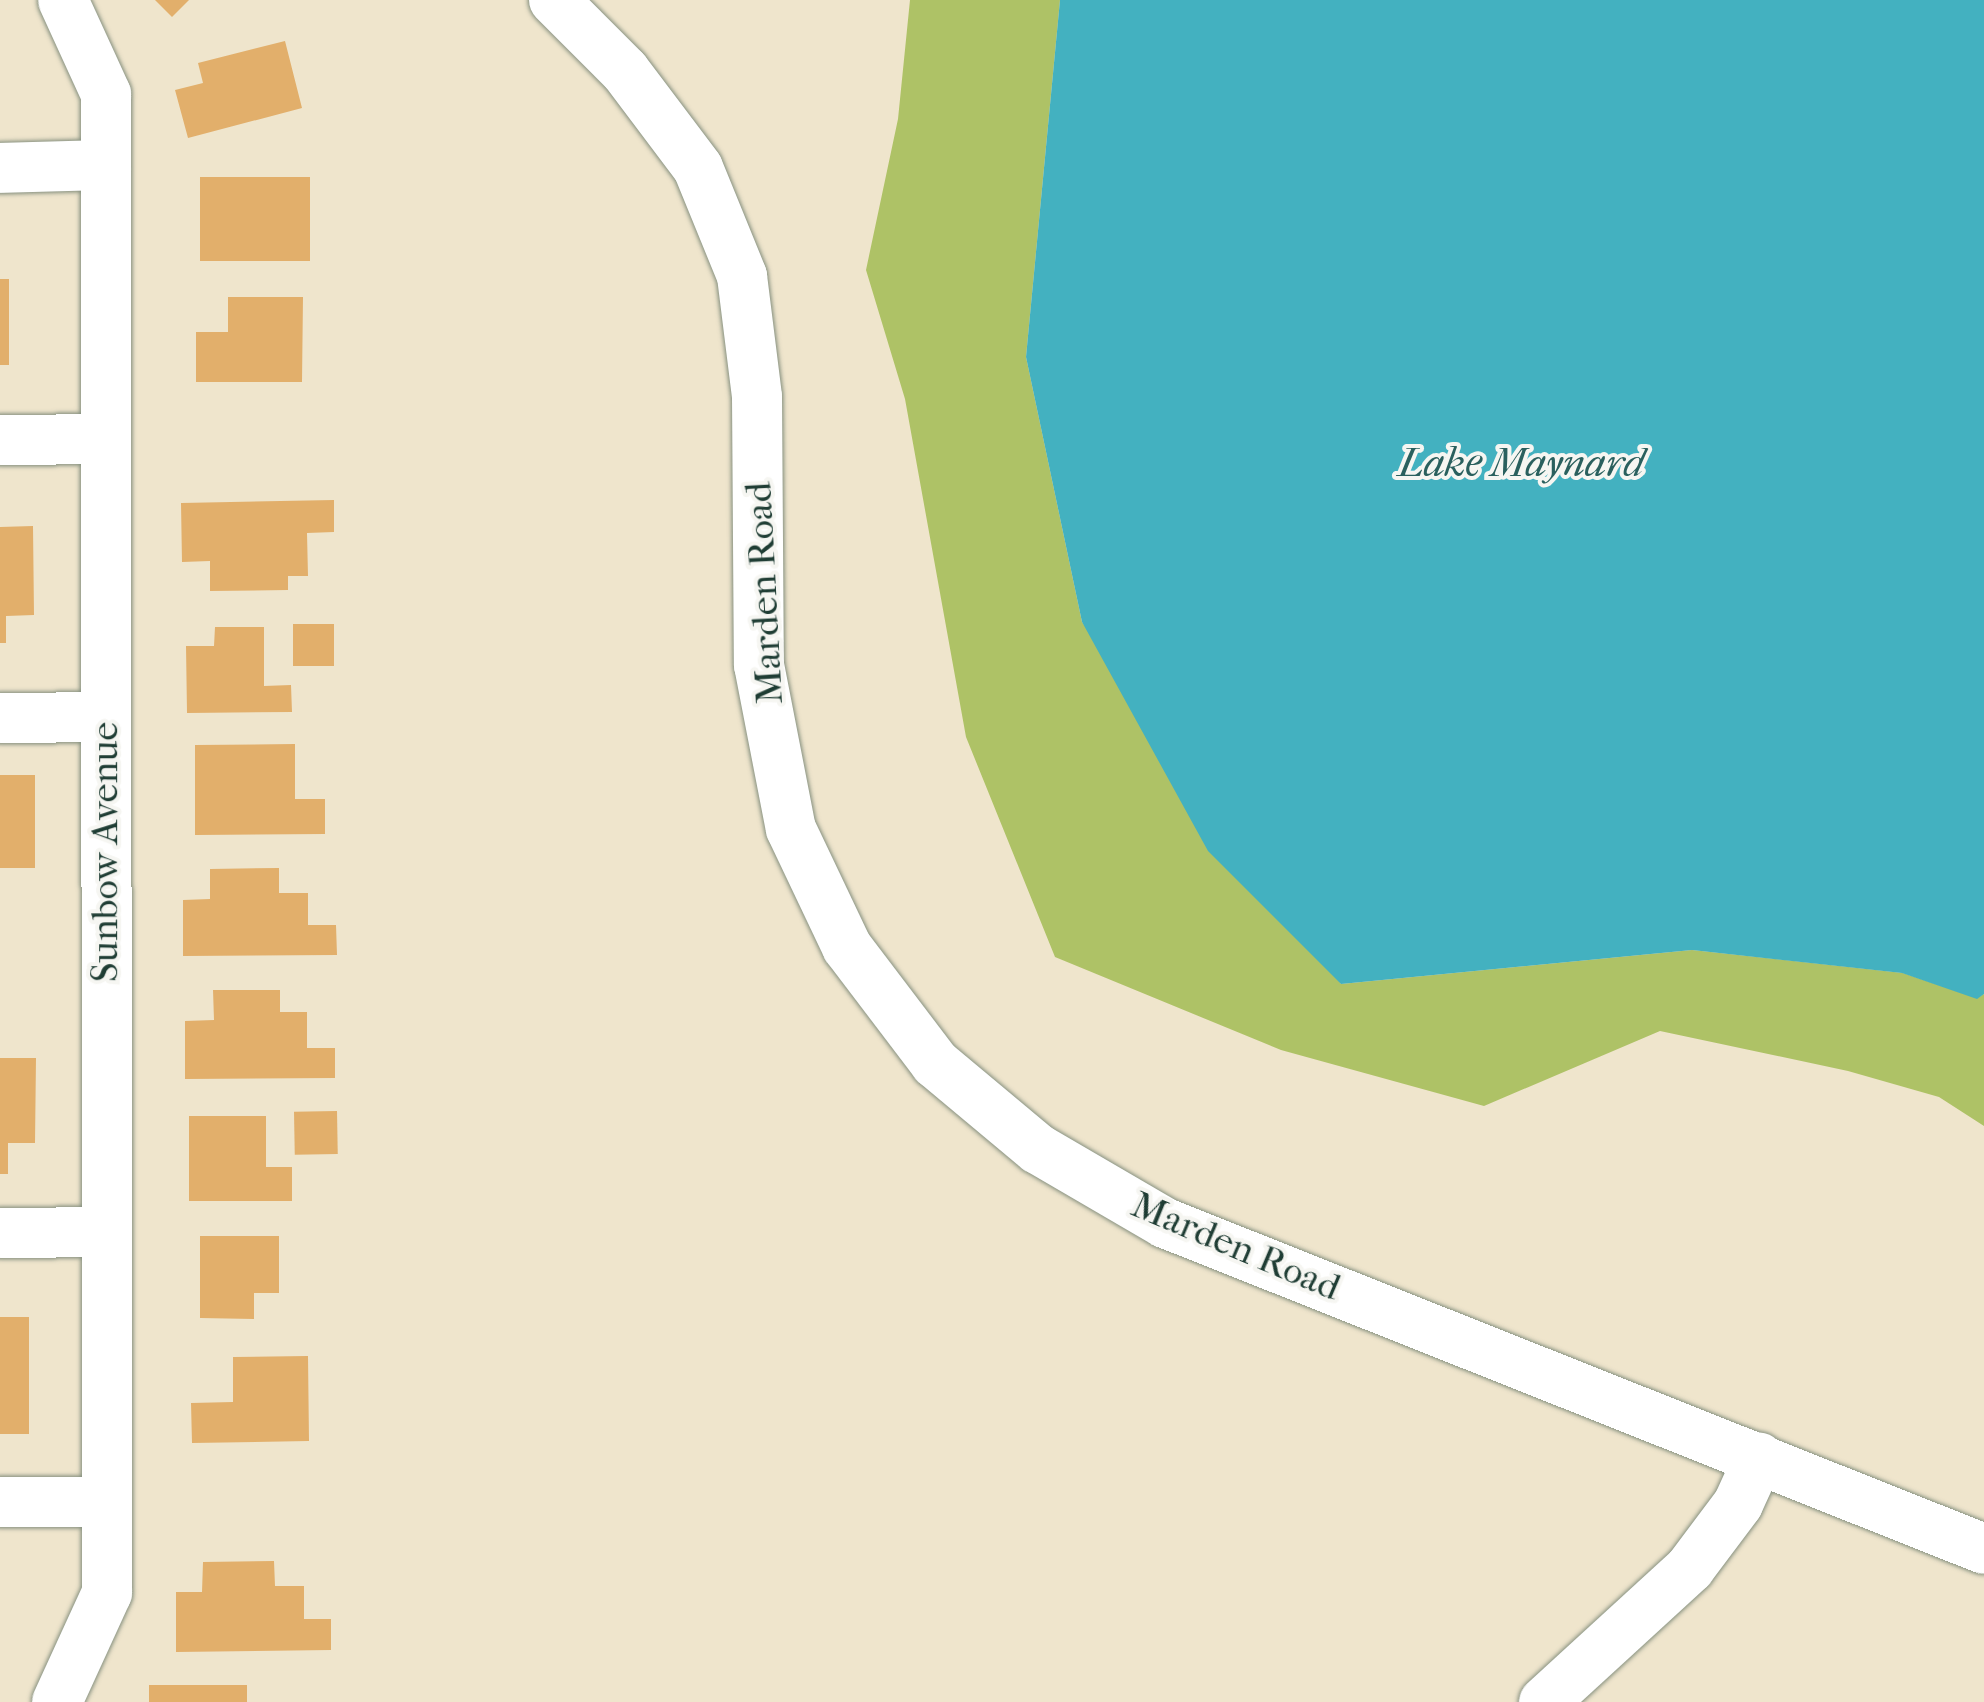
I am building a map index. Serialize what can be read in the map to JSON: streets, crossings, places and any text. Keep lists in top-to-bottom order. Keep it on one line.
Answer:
{"streets":{"street":["Marden Road","Sunbow Avenue"]},"water":["Lake Maynard"]}
